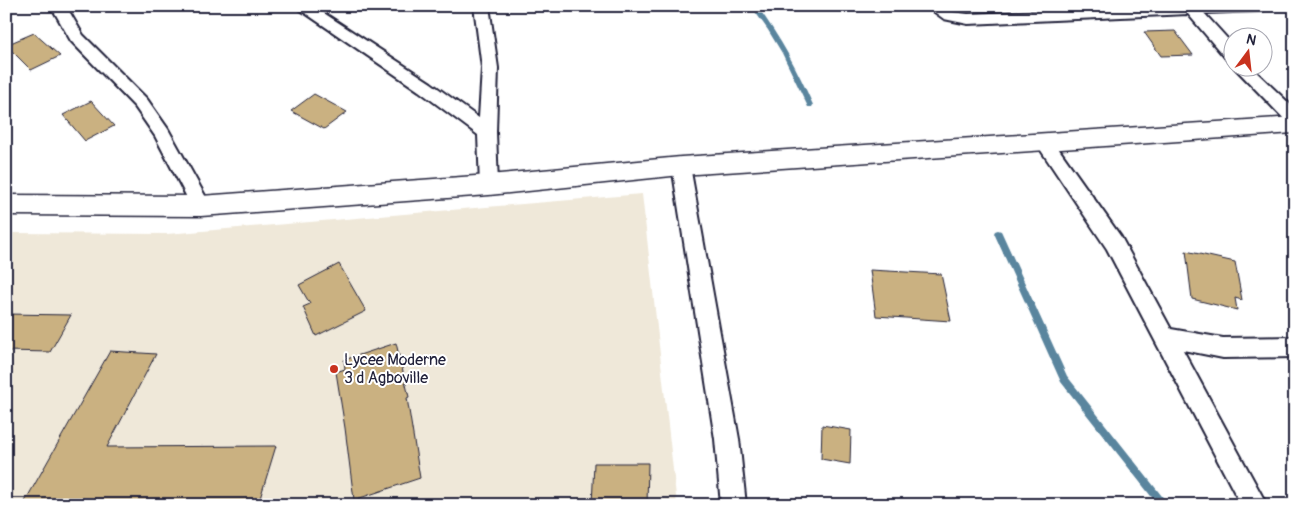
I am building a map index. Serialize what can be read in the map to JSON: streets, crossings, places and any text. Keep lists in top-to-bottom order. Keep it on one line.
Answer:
{"places":["Lycee Moderne 3 d Agboville"],"north":"top"}
